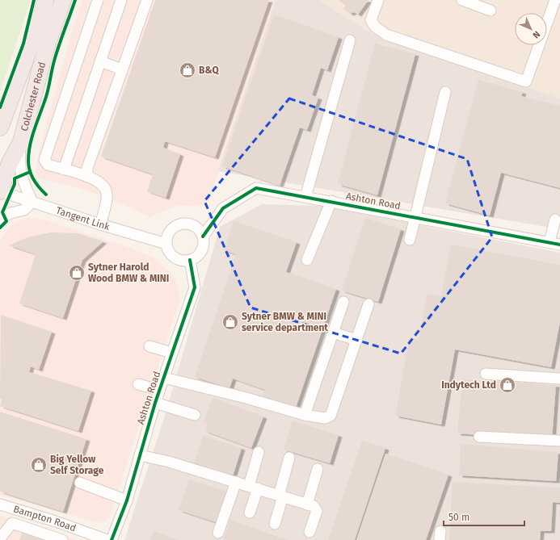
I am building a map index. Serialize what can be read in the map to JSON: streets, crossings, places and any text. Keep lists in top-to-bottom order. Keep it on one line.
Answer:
{"streets":{"highway":["Colchester Road"],"street":["Ashton Road","Tangent Link","Bampton Road"]},"crossings":[["Colchester Road","Tangent Link"],["Ashton Road","Tangent Link"]],"places":{"shop":["B&Q","Sytner Harold Wood BMW & MINI","Sytner BMW & MINI service department","Indytech Ltd","Big Yellow Self Storage"]},"scale_bar":"50 m","north":"bottom right"}
